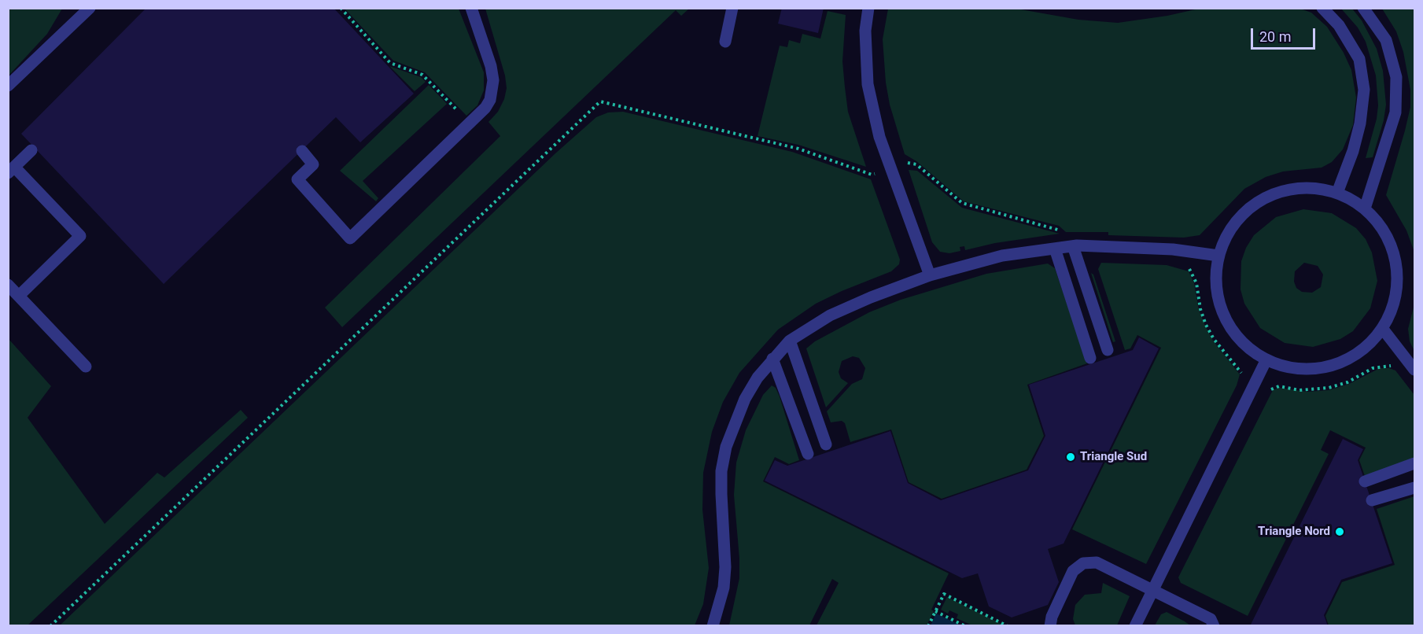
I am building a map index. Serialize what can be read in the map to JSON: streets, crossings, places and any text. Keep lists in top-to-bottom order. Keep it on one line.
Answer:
{"places":["Triangle Sud","Triangle Nord"],"scale_bar":"20 m"}
